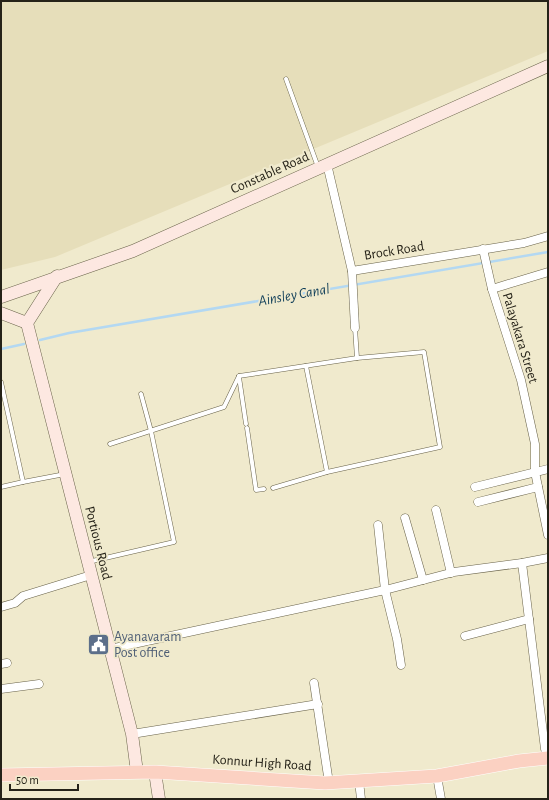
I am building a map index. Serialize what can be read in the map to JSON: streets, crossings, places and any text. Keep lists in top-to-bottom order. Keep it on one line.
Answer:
{"streets":{"main road":["Constable Road","Portious Road","Konnur High Road"],"street":["Brock Road","Palayakara Street"]},"crossings":[["Constable Road","Brock Road"],["Brock Road","Palayakara Street"],["Portious Road","Konnur High Road"]],"water":["Ainsley Canal"],"places":{"public building":["Ayanavaram Post office"]},"scale_bar":"50 m"}
